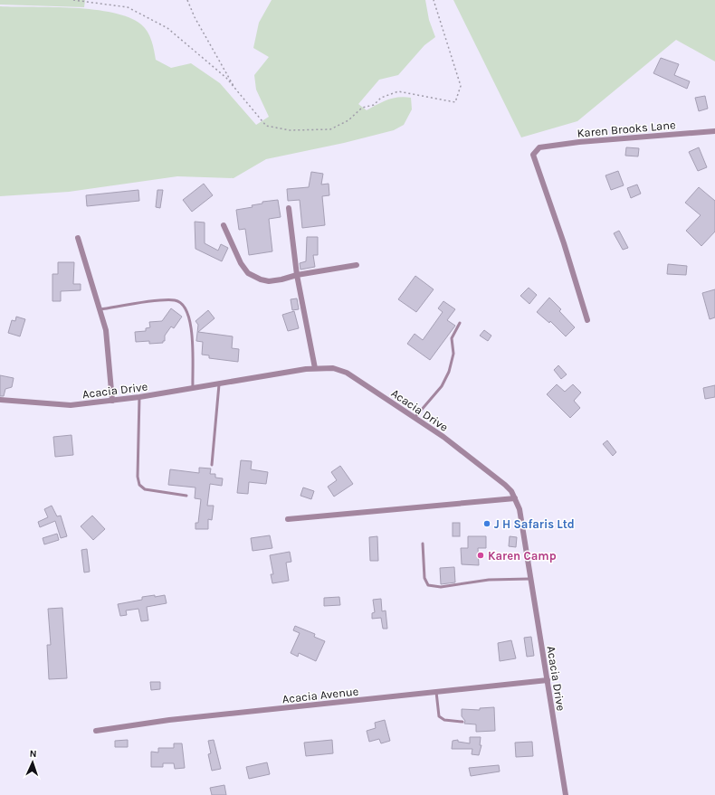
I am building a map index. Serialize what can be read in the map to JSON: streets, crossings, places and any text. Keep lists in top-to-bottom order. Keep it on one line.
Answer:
{"streets":{"street":["Karen Brooks Lane","Acacia Drive","Acacia Avenue"]},"crossings":[["Acacia Drive","Acacia Avenue"]],"places":["J H Safaris Ltd","Karen Camp"],"north":"top"}
